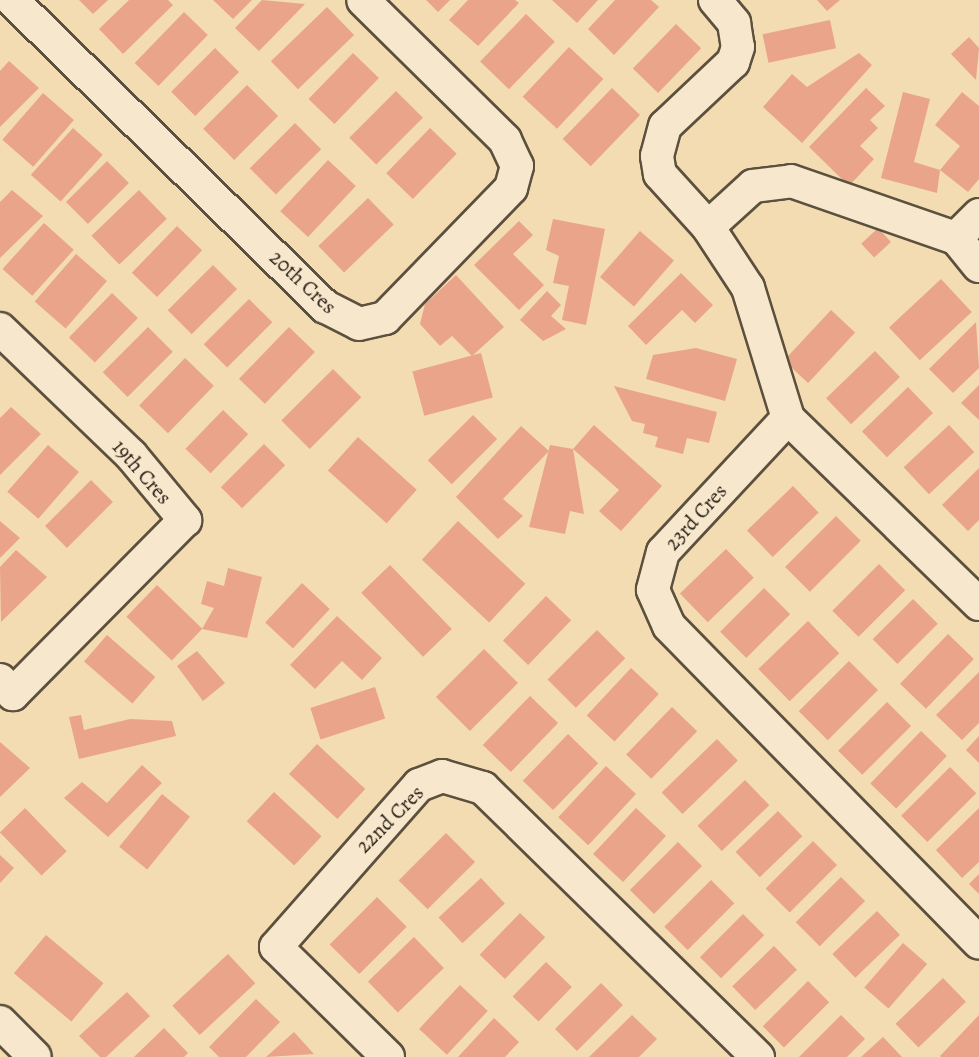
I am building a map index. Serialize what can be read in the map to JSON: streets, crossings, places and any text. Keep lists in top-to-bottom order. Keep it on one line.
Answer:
{"streets":{"street":["20th Cres","19th Cres","23rd Cres","22nd Cres"]}}
